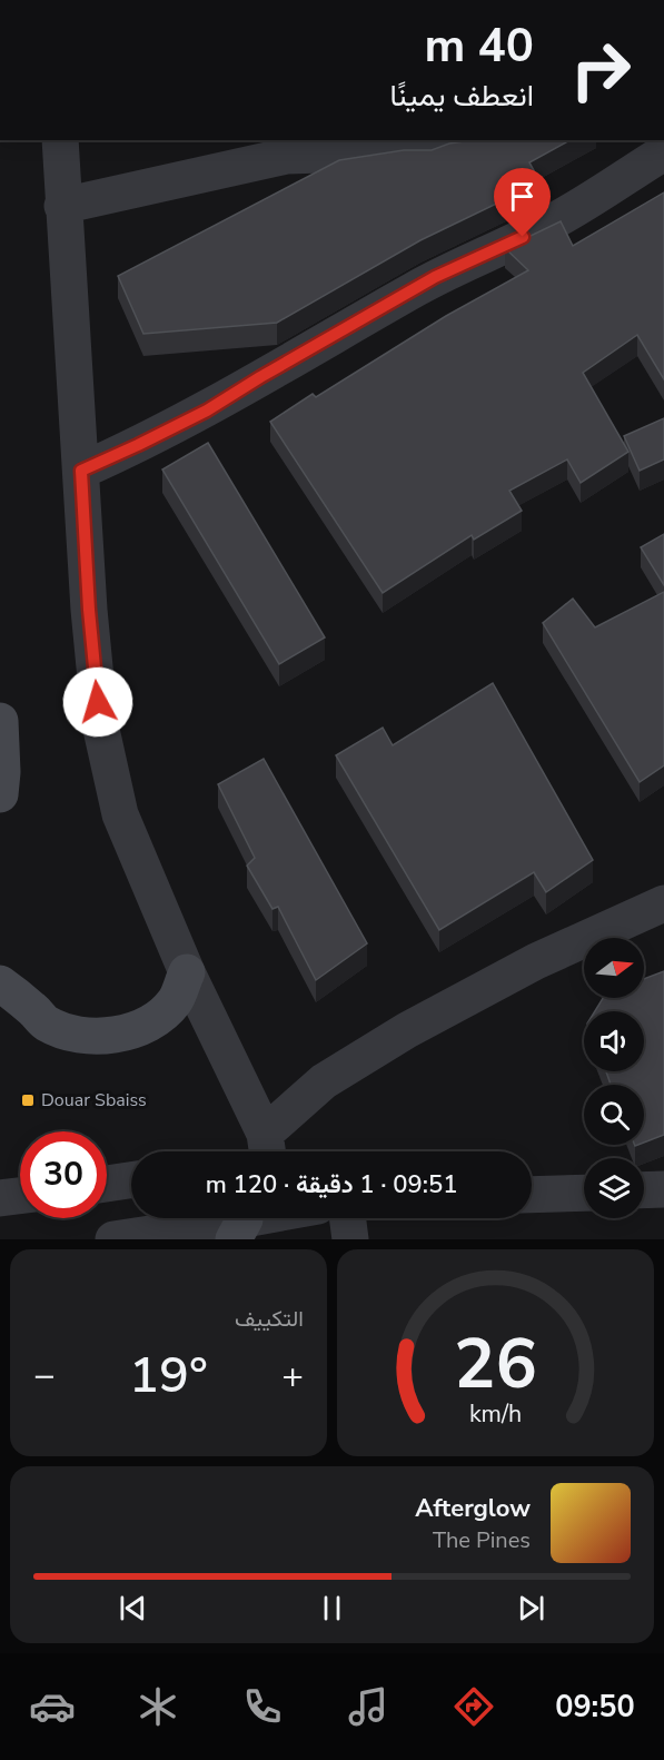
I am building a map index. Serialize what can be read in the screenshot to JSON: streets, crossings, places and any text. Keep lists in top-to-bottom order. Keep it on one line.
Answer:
{"places":{"transit":["Douar Sbaiss"]},"north":"right","page":{"turn":["40 m","انعطف يمينًا"],"limit":"30","trip":"09:51 · 1 دقيقة · 120 m","tile":"التكييف","heat":["−","19°","+"],"song":["Afterglow","The Pines"],"tabs":"09:50","gauge":["26","km/h"]}}
